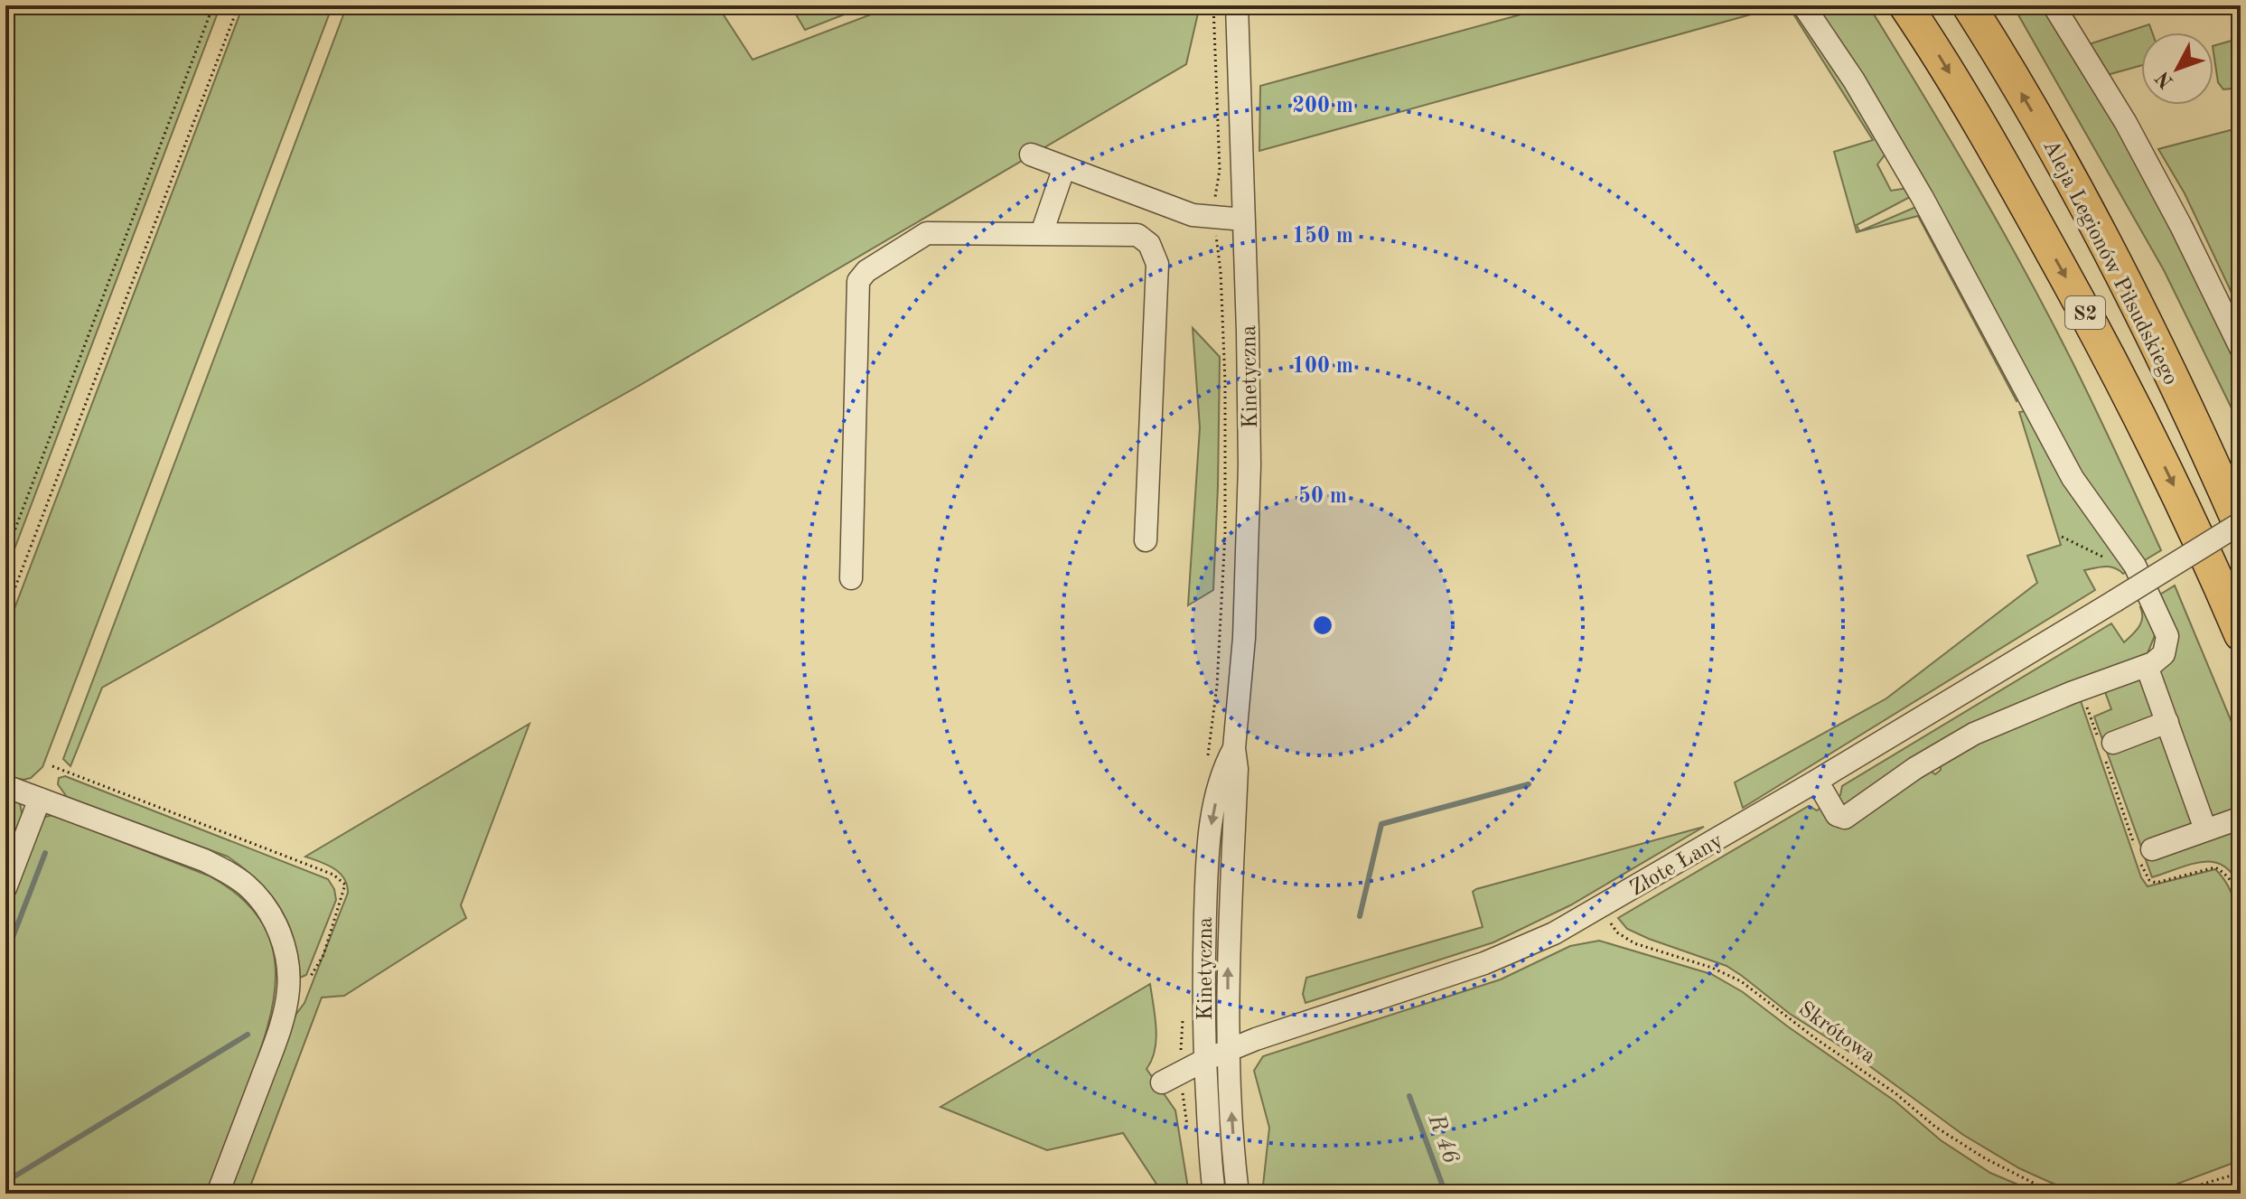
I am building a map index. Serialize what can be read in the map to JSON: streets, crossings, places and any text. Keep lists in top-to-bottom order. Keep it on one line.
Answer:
{"streets":{"highway":["Aleja Legionów Piłsudskiego","S2"],"street":["Kinetyczna","Złote Łany"],"path":["Skrótowa"]},"crossings":[["Aleja Legionów Piłsudskiego","Złote Łany"],["Kinetyczna","Złote Łany"],["Złote Łany","Skrótowa"]],"water":["R 46"],"north":"bottom left","rings":["200 m","150 m","100 m","50 m"]}
